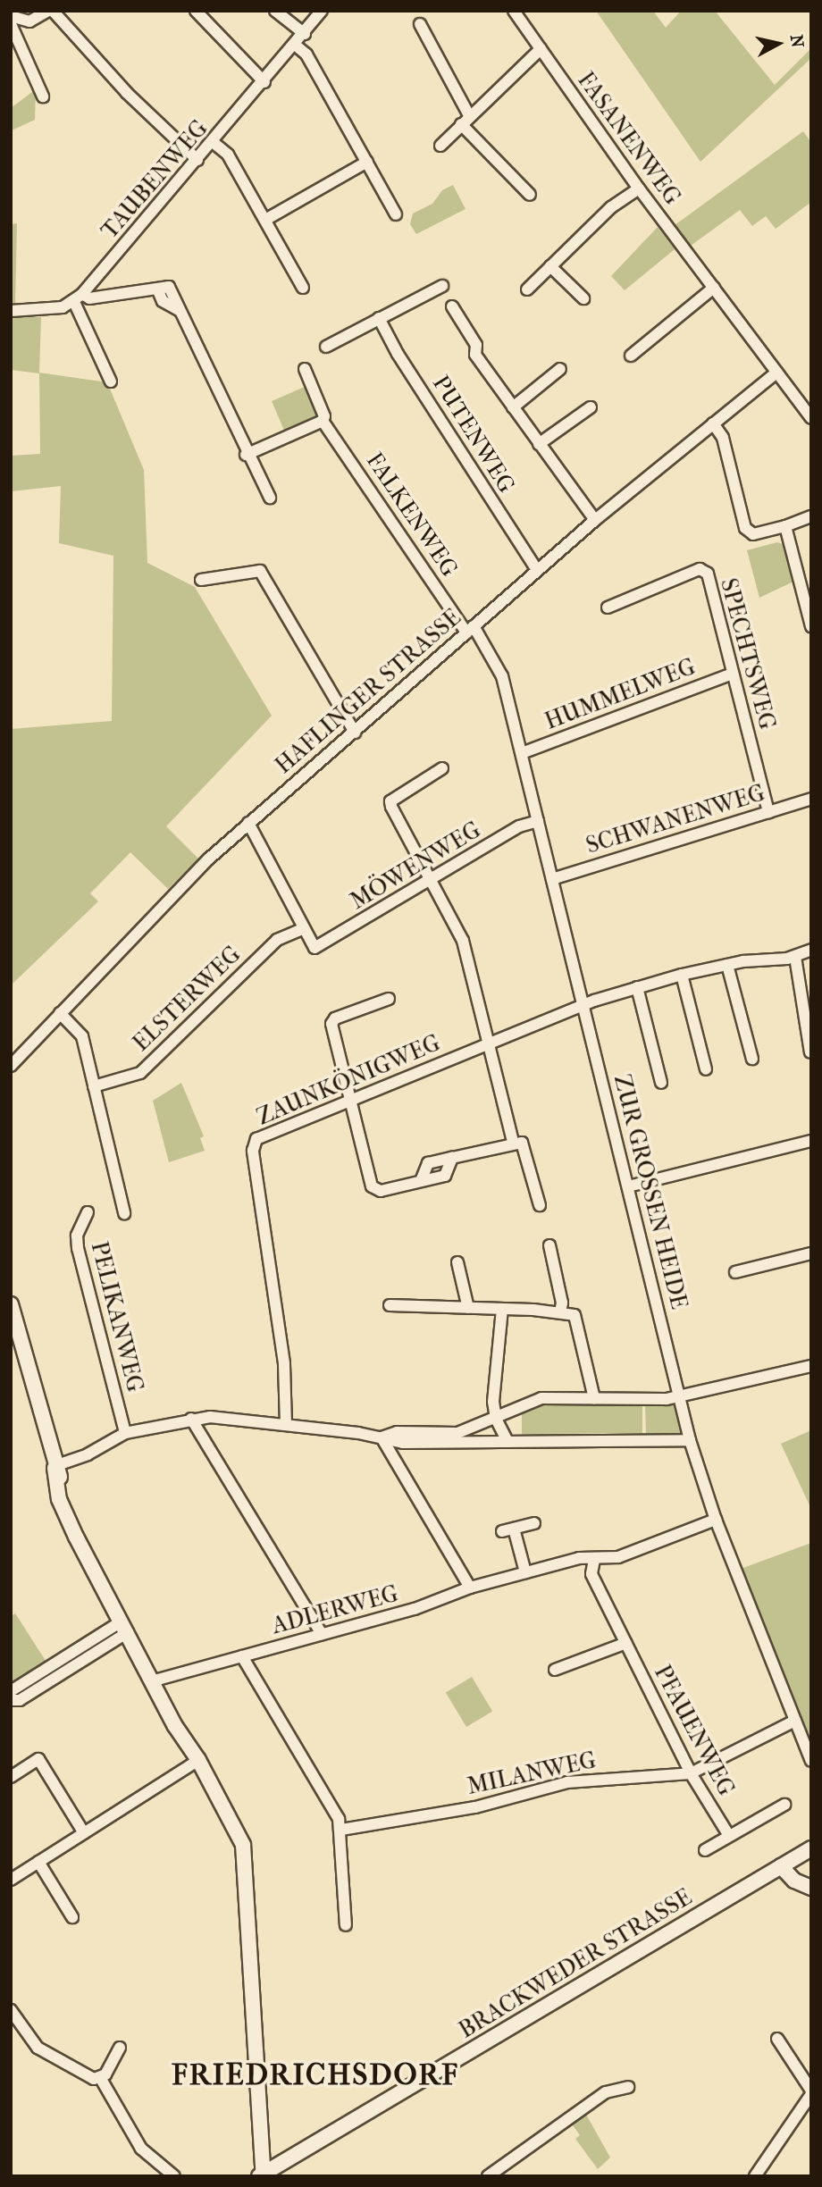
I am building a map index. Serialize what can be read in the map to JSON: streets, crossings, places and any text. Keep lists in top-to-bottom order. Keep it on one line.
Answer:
{"streets":{"main road":["BRACKWEDER STRASSE"],"street":["FASANENWEG","TAUBENWEG","PUTENWEG","FALKENWEG","SPECHTSWEG","HAFLINGER STRASSE","HUMMELWEG","SCHWANENWEG","MÖWENWEG","ELSTERWEG","ZAUNKÖNIGWEG","ZUR GROSSEN HEIDE","PELIKANWEG","ADLERWEG","PFAUENWEG","MILANWEG"]},"crossings":[["FASANENWEG","HAFLINGER STRASSE"],["PUTENWEG","HAFLINGER STRASSE"],["FALKENWEG","HAFLINGER STRASSE"],["FALKENWEG","ZUR GROSSEN HEIDE"],["SPECHTSWEG","HUMMELWEG"],["SPECHTSWEG","SCHWANENWEG"],["HAFLINGER STRASSE","ZUR GROSSEN HEIDE"],["HUMMELWEG","ZUR GROSSEN HEIDE"],["SCHWANENWEG","ZUR GROSSEN HEIDE"],["MÖWENWEG","ELSTERWEG"],["MÖWENWEG","ZUR GROSSEN HEIDE"],["ZAUNKÖNIGWEG","ZUR GROSSEN HEIDE"],["ZUR GROSSEN HEIDE","ADLERWEG"],["ZUR GROSSEN HEIDE","MILANWEG"],["ADLERWEG","PFAUENWEG"],["PFAUENWEG","MILANWEG"]],"districts":["FRIEDRICHSDORF"],"north":"right"}
